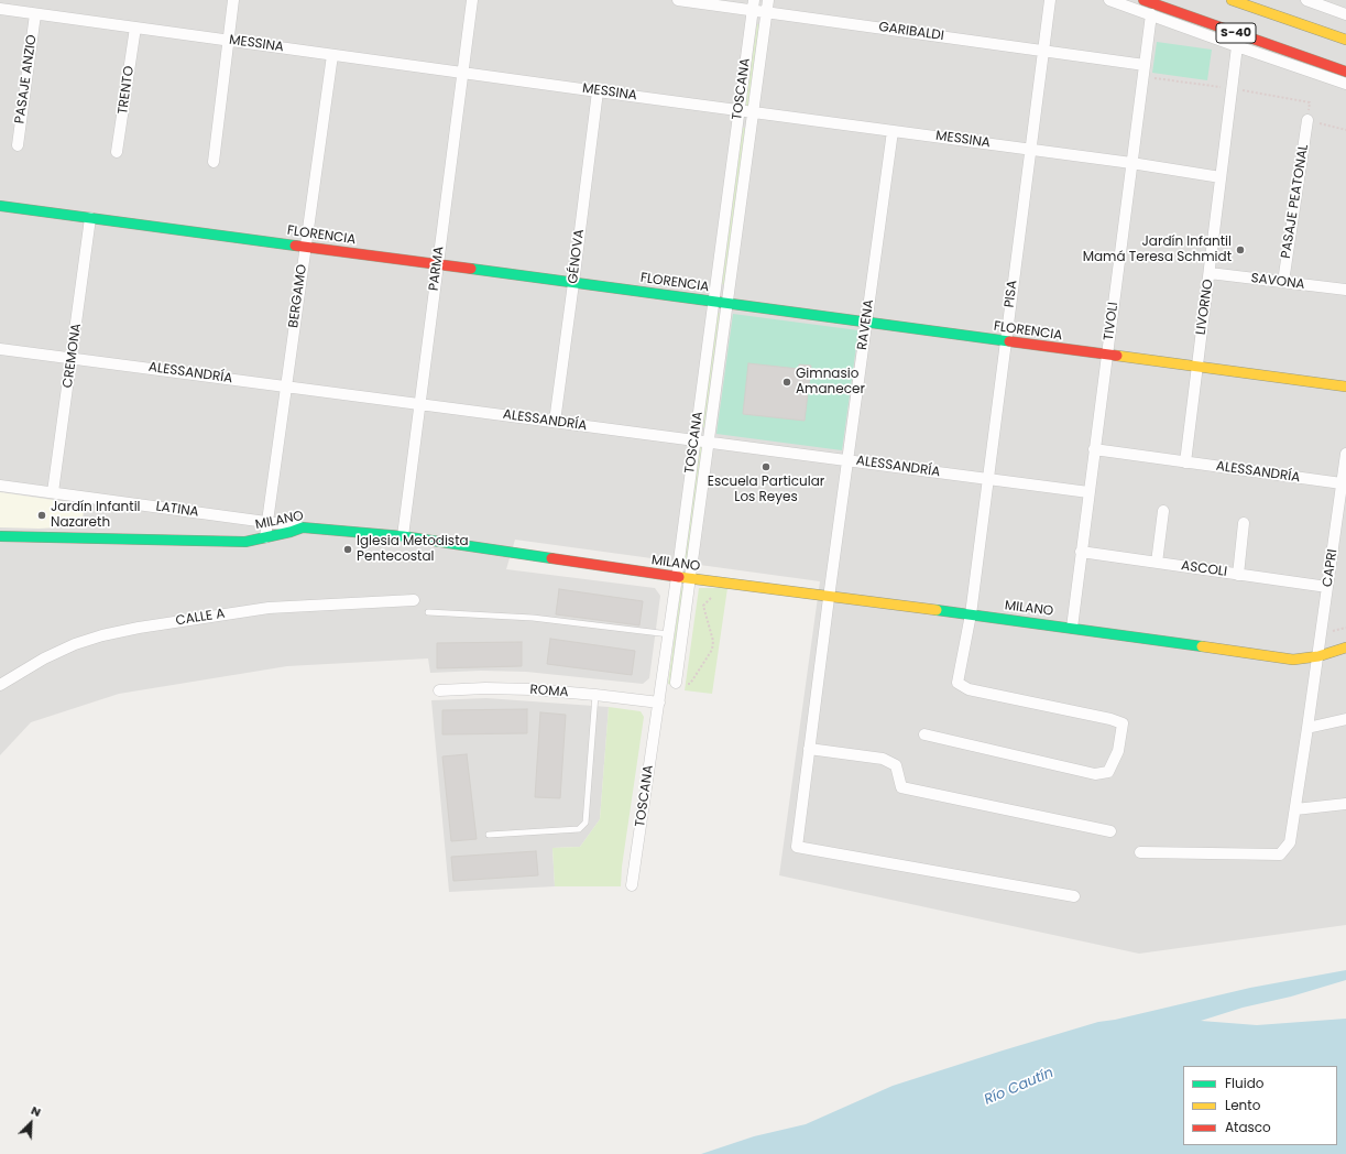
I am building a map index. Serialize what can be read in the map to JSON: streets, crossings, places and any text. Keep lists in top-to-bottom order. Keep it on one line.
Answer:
{"streets":{"street":["GARIBALDI","S-40","MESSINA","PASAJE ANZIO","TOSCANA","TRENTO","PASAJE PEATONAL","FLORENCIA","GÉNOVA","PARMA","SAVONA","PISA","BERGAMO","LIVORNO","TIVOLI","RAVENA","CREMONA","ALESSANDRÍA","LATINA","MILANO","CAPRI","ASCOLI","CALLE A","ROMA"]},"crossings":[["GARIBALDI","TOSCANA"],["GARIBALDI","PISA"],["GARIBALDI","TIVOLI"],["MESSINA","PASAJE ANZIO"],["MESSINA","TOSCANA"],["MESSINA","TRENTO"],["MESSINA","GÉNOVA"],["MESSINA","PARMA"],["MESSINA","PISA"],["MESSINA","BERGAMO"],["MESSINA","LIVORNO"],["MESSINA","TIVOLI"],["MESSINA","RAVENA"],["TOSCANA","FLORENCIA"],["TOSCANA","ALESSANDRÍA"],["TOSCANA","MILANO"],["TOSCANA","ROMA"],["PASAJE PEATONAL","SAVONA"],["FLORENCIA","GÉNOVA"],["FLORENCIA","PARMA"],["FLORENCIA","PISA"],["FLORENCIA","BERGAMO"],["FLORENCIA","LIVORNO"],["FLORENCIA","TIVOLI"],["FLORENCIA","RAVENA"],["FLORENCIA","CREMONA"],["GÉNOVA","ALESSANDRÍA"],["PARMA","ALESSANDRÍA"],["PARMA","MILANO"],["SAVONA","LIVORNO"],["PISA","ALESSANDRÍA"],["PISA","MILANO"],["BERGAMO","ALESSANDRÍA"],["BERGAMO","LATINA"],["BERGAMO","MILANO"],["LIVORNO","ALESSANDRÍA"],["TIVOLI","ALESSANDRÍA"],["TIVOLI","MILANO"],["TIVOLI","ASCOLI"],["RAVENA","ALESSANDRÍA"],["RAVENA","MILANO"],["CREMONA","ALESSANDRÍA"],["CREMONA","LATINA"],["ALESSANDRÍA","CAPRI"],["LATINA","MILANO"],["MILANO","CAPRI"],["CAPRI","ASCOLI"]],"water":["Río Cautín"],"places":["Jardín Infantil Mamá Teresa Schmidt","Gimnasio Amanecer","Escuela Particular Los Reyes","Jardín Infantil Nazareth","Iglesia Metodista Pentecostal"],"legend":["Fluido","Lento","Atasco"],"north":"top right"}
